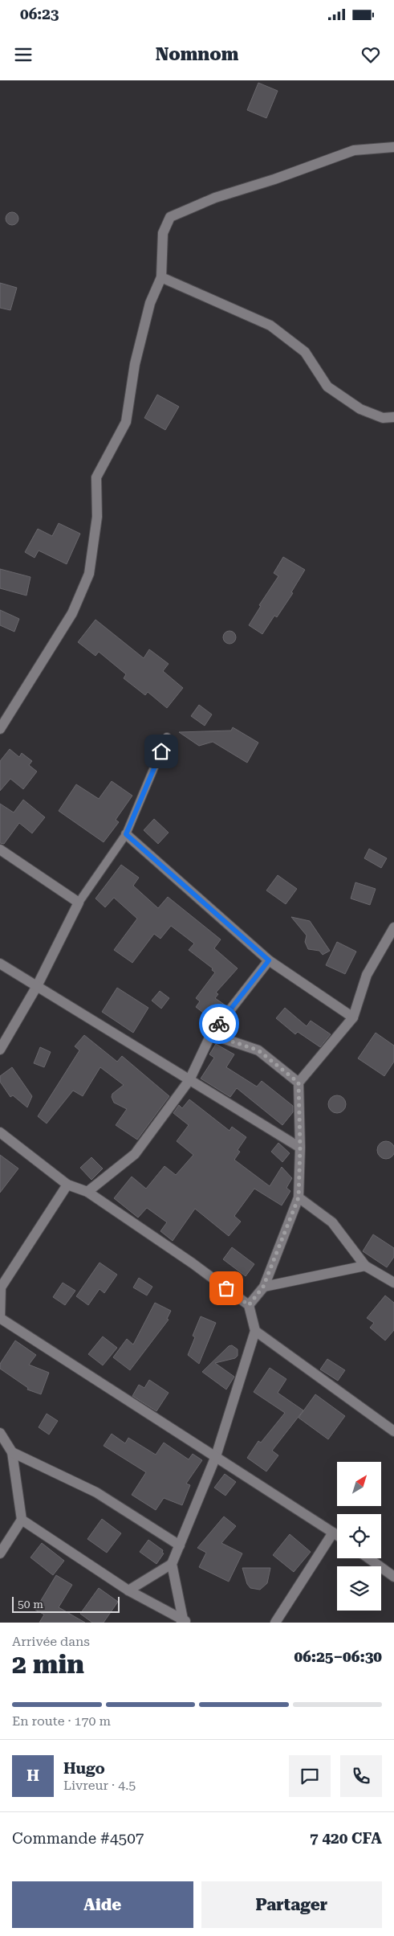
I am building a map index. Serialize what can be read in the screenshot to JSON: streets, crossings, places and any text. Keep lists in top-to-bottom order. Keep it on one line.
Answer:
{"scale_bar":"50 m","north":"top right","page":{"status":"06:23","header":"Nomnom","scale":"50 m","heading":["2 min","Arrivée dans","06:25–06:30"],"panel":["Hugo","Livreur · 4.5","Commande #4507","7 420 CFA"],"bar":"En route · 170 m","round":"H","buttons":["Aide","Partager"]}}
